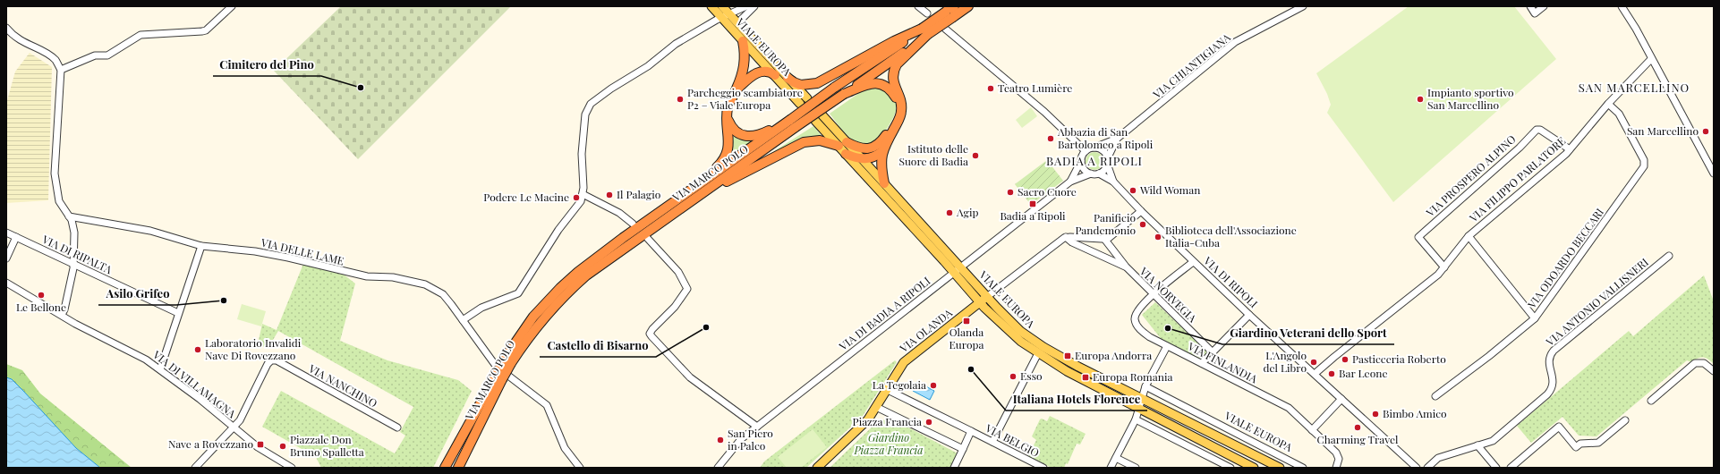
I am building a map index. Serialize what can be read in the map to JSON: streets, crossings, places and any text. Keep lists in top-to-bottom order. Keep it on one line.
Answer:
{"streets":{"highway":["VIA MARCO POLO"],"main road":["VIALE EUROPA","VIA OLANDA"],"street":["VIA CHIANTIGIANA","VIA PROSPERO ALPINO","VIA FILIPPO PARLATORE","VIA DELLE LAME","VIA DI RIPALTA","VIA ODOARDO BECCARI","VIA DI RIPOLI","VIA NORVEGIA","VIA ANTONIO VALLISNERI","VIA DI BADIA A RIPOLI","VIA FINLANDIA","VIA DI VILLAMAGNA","VIA NANCHINO","VIA BELGIO"]},"crossings":[["VIALE EUROPA","VIA DI BADIA A RIPOLI"],["VIALE EUROPA","VIA OLANDA"],["VIA CHIANTIGIANA","VIA DI RIPOLI"],["VIA CHIANTIGIANA","VIA DI BADIA A RIPOLI"],["VIA MARCO POLO","VIA DELLE LAME"],["VIA PROSPERO ALPINO","VIA FILIPPO PARLATORE"],["VIA FILIPPO PARLATORE","VIA ODOARDO BECCARI"],["VIA FILIPPO PARLATORE","VIA DI RIPOLI"],["VIA DI RIPOLI","VIA DI BADIA A RIPOLI"],["VIA DI RIPOLI","VIA FINLANDIA"],["VIA NORVEGIA","VIA FINLANDIA"],["VIA DI VILLAMAGNA","VIA NANCHINO"]],"districts":["SAN MARCELLINO","BADIA A RIPOLI"],"parks":["Giardino Piazza Francia"],"places":{"other":["Cimitero del Pino","Teatro Lumière","Parcheggio scambiatore P2 – Viale Europa","Impianto sportivo San Marcellino","San Marcellino","Abbazia di San Bartolomeo a Ripoli","Istituto delle Suore di Badia","Wild Woman","Sacro Cuore","Il Palagio","Podere Le Macine","Agip","Panificio Pandemonio","Biblioteca dell'Associazione Italia-Cuba","Le Bellone","Asilo Grifeo","Castello di Bisarno","Giardino Veterani dello Sport","Laboratorio Invalidi Nave Di Rovezzano","Pasticceria Roberto","L'Angolo del Libro","Italiana Hotels Florence","Bar Leone","Esso","La Tegolaia","Bimbo Amico","Piazza Francia","Charming Travel","San Piero in Palco","Piazzale Don Bruno Spalletta"],"transit":["Badia a Ripoli","Olanda Europa","Europa Andorra","Europa Romania","Nave a Rovezzano"]}}
